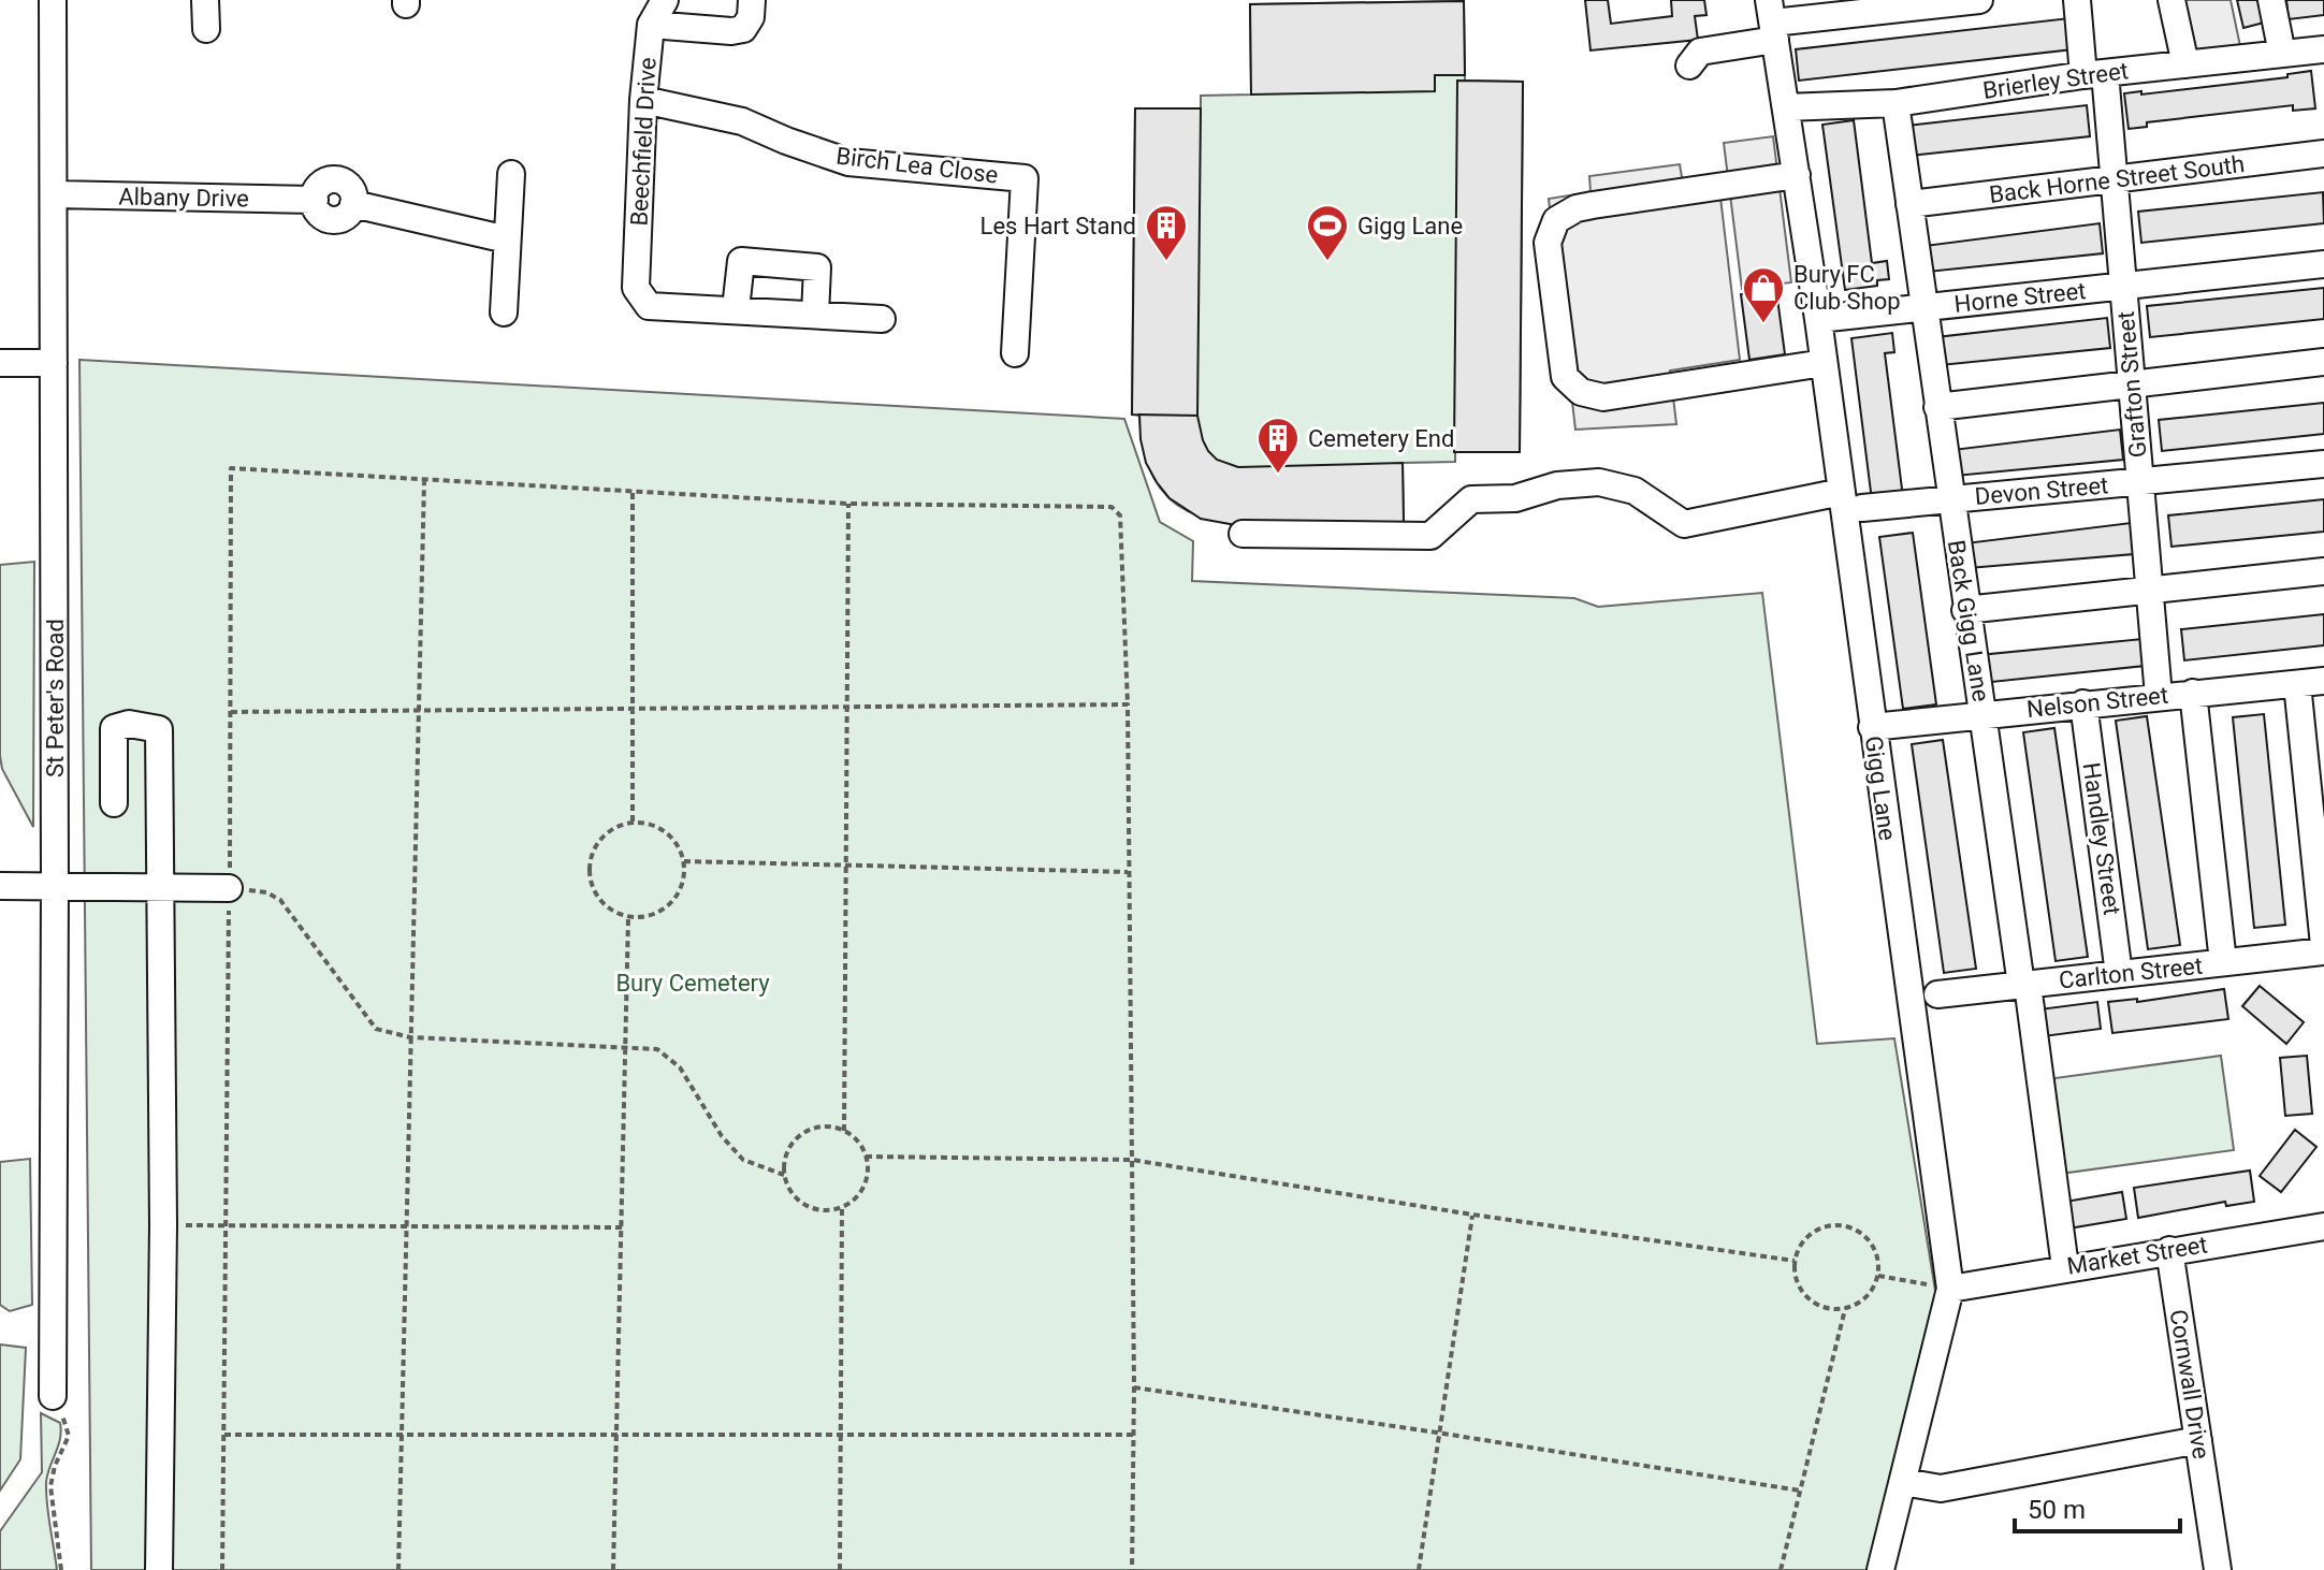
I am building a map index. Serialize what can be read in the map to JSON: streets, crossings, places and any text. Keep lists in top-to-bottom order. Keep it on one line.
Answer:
{"streets":{"street":["Brierley Street","Beechfield Drive","Birch Lea Close","Back Horne Street South","Albany Drive","Horne Street","Grafton Street","Devon Street","Back Gigg Lane","St Peter's Road","Nelson Street","Gigg Lane","Handley Street","Carlton Street","Market Street","Cornwall Drive"]},"crossings":[["Brierley Street","Grafton Street"],["Brierley Street","Back Gigg Lane"],["Brierley Street","Gigg Lane"],["Beechfield Drive","Birch Lea Close"],["Back Horne Street South","Grafton Street"],["Back Horne Street South","Back Gigg Lane"],["Albany Drive","St Peter's Road"],["Horne Street","Grafton Street"],["Horne Street","Back Gigg Lane"],["Horne Street","Gigg Lane"],["Grafton Street","Devon Street"],["Grafton Street","Nelson Street"],["Devon Street","Back Gigg Lane"],["Devon Street","Gigg Lane"],["Back Gigg Lane","Nelson Street"],["Back Gigg Lane","Carlton Street"],["Back Gigg Lane","Market Street"],["Nelson Street","Gigg Lane"],["Nelson Street","Handley Street"],["Gigg Lane","Market Street"],["Handley Street","Carlton Street"],["Market Street","Cornwall Drive"]],"parks":["Bury Cemetery"],"places":{"building":["Les Hart Stand","Cemetery End"],"sports":["Gigg Lane"],"shop":["Bury FC Club Shop"]},"scale_bar":"50 m"}
